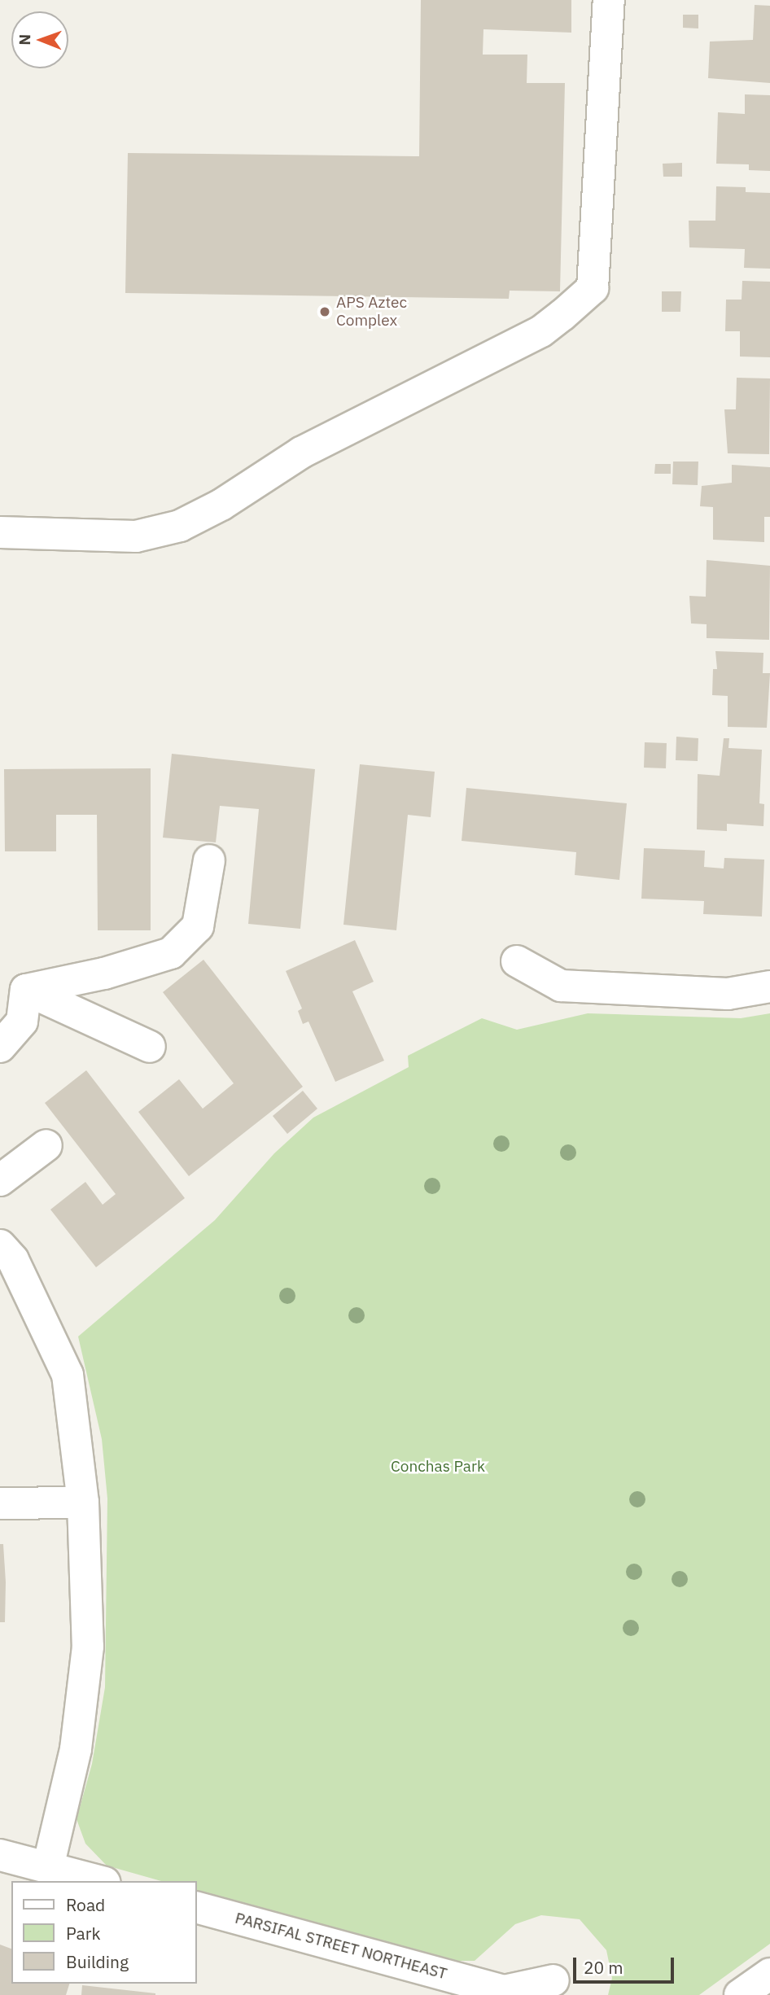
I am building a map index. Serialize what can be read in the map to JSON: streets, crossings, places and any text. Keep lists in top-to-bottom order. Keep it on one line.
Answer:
{"streets":{"street":["PARSIFAL STREET NORTHEAST"]},"parks":["Conchas Park"],"places":["APS Aztec Complex"],"legend":["Road","Park","Building"],"scale_bar":"20 m","north":"left"}
